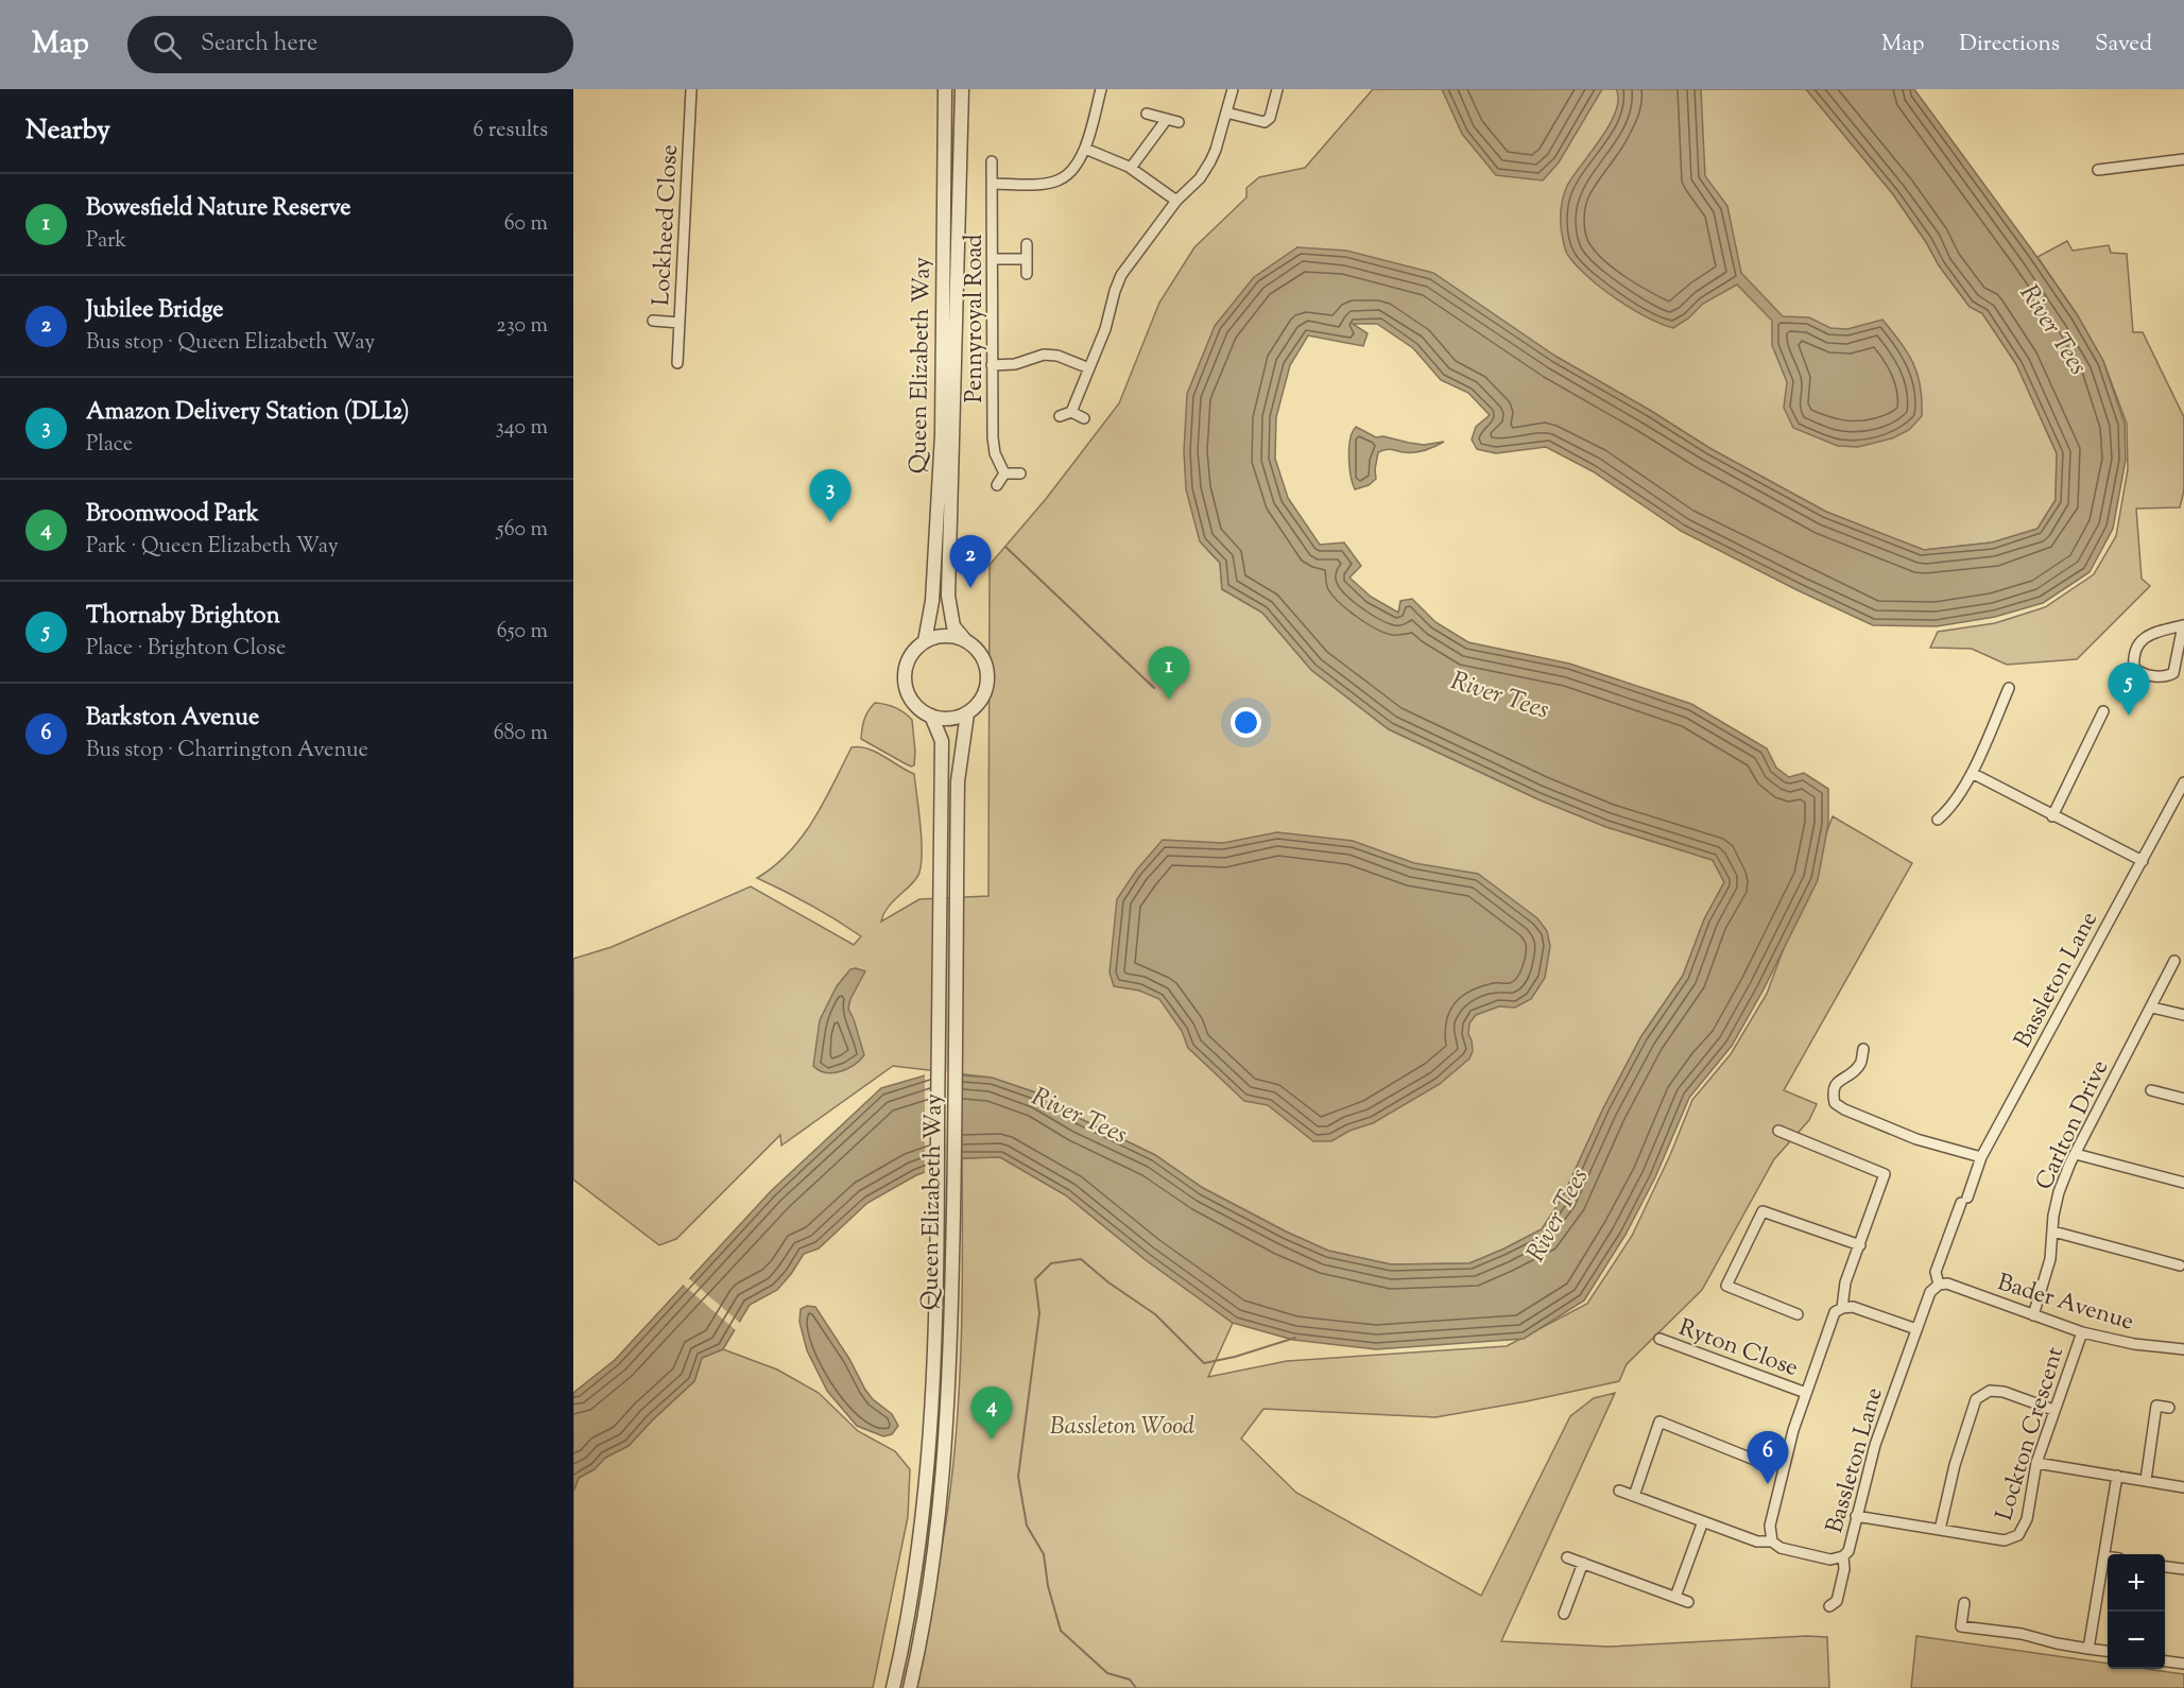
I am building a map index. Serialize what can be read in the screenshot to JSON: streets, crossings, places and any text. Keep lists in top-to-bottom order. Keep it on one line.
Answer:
{"streets":{"street":["Lockheed Close","Pennyroyal Road","Queen Elizabeth Way","Bassleton Lane","Carlton Drive","Bader Avenue","Ryton Close","Lockton Crescent"]},"crossings":[["Bassleton Lane","Bader Avenue"],["Bassleton Lane","Lockton Crescent"],["Carlton Drive","Bader Avenue"],["Bader Avenue","Lockton Crescent"]],"water":["River Tees"],"parks":["Bassleton Wood"],"page":{"header":"Map","search":"Search here","nav":["Map","Directions","Saved"],"heading":["Nearby","6 results"],"list":[{"mark":"1","name":"Bowesfield Nature Reserve","note":"Park","value":"60 m"},{"mark":"2","name":"Jubilee Bridge","note":"Bus stop · Queen Elizabeth Way","value":"230 m"},{"mark":"3","name":"Amazon Delivery Station (DLI2)","note":"Place","value":"340 m"},{"mark":"4","name":"Broomwood Park","note":"Park · Queen Elizabeth Way","value":"560 m"},{"mark":"5","name":"Thornaby Brighton","note":"Place · Brighton Close","value":"650 m"},{"mark":"6","name":"Barkston Avenue","note":"Bus stop · Charrington Avenue","value":"680 m"}],"pins":["3","2","1","5","4","6"],"map_buttons":["+","−"]}}
